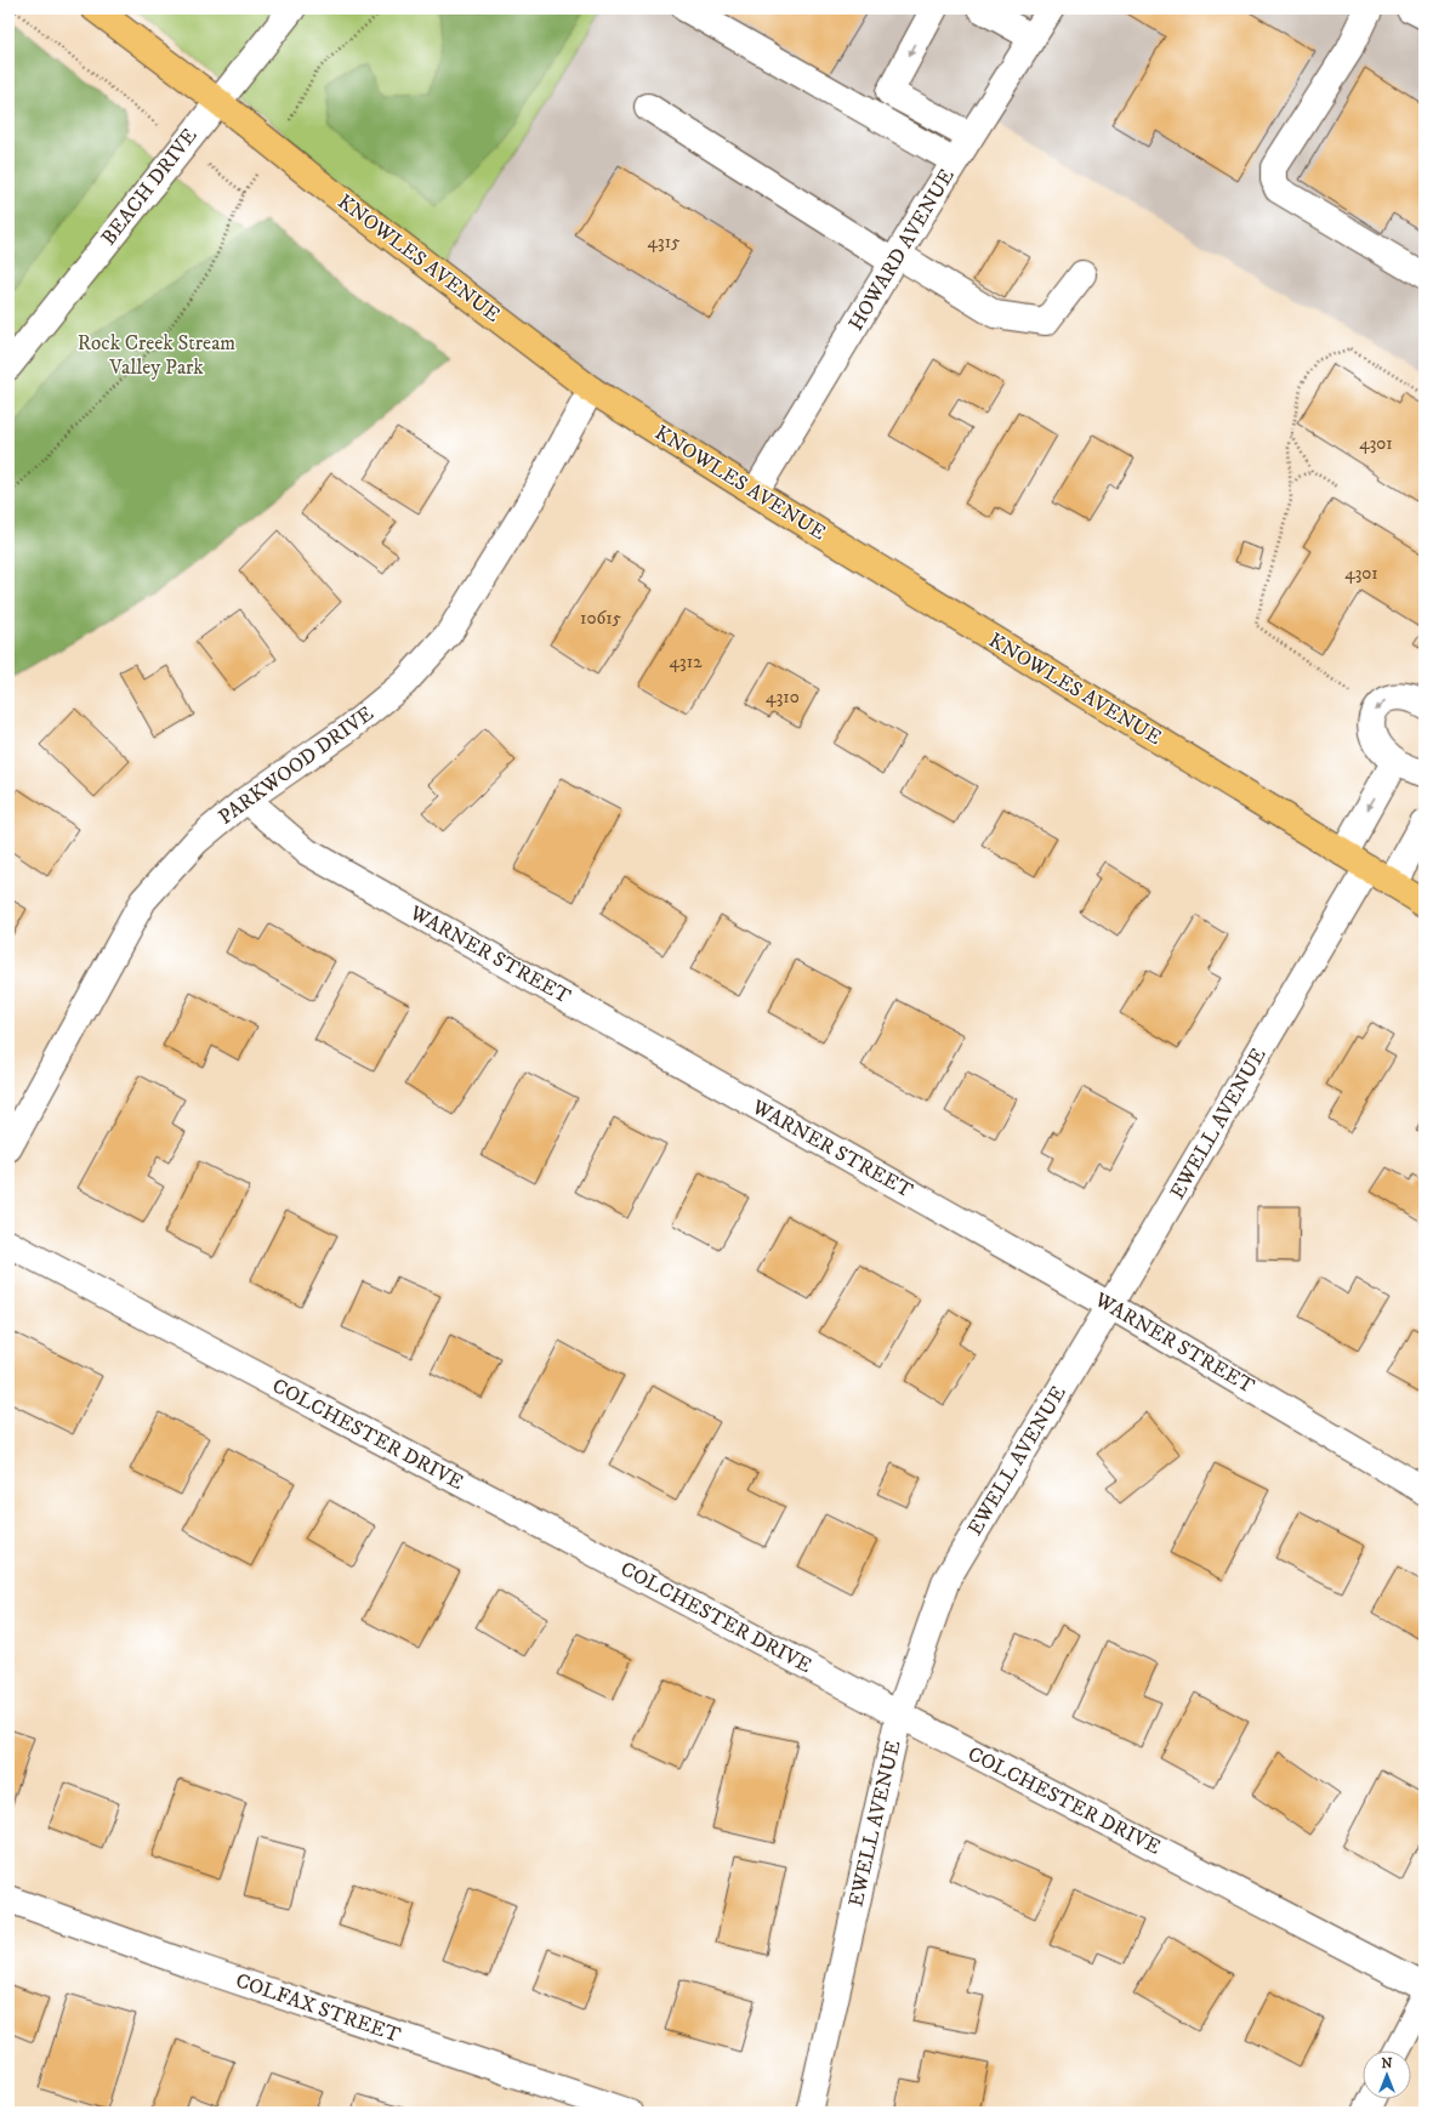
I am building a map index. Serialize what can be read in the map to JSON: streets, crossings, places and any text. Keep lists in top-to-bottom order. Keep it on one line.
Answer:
{"streets":{"main road":["KNOWLES AVENUE"],"street":["BEACH DRIVE","HOWARD AVENUE","PARKWOOD DRIVE","WARNER STREET","EWELL AVENUE","COLCHESTER DRIVE","COLFAX STREET"]},"crossings":[["BEACH DRIVE","KNOWLES AVENUE"],["HOWARD AVENUE","KNOWLES AVENUE"],["KNOWLES AVENUE","PARKWOOD DRIVE"],["KNOWLES AVENUE","EWELL AVENUE"],["PARKWOOD DRIVE","WARNER STREET"],["WARNER STREET","EWELL AVENUE"],["EWELL AVENUE","COLCHESTER DRIVE"]],"parks":["Rock Creek Stream Valley Park"],"house_numbers":["4315","4301","4301","10615","4312","4310"],"north":"top"}
